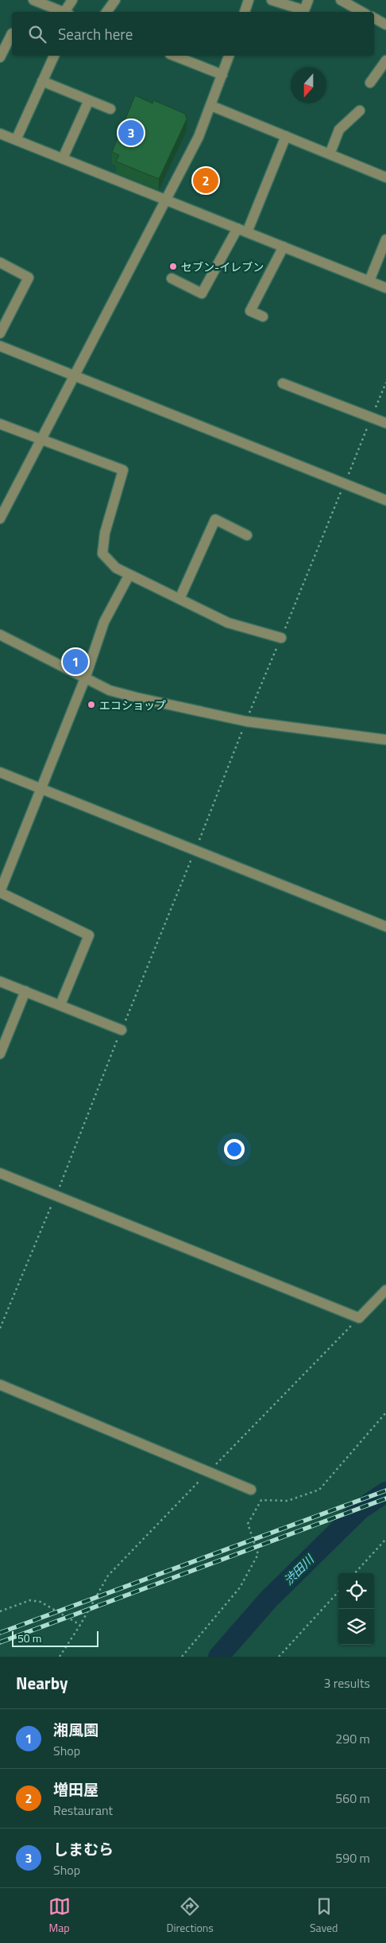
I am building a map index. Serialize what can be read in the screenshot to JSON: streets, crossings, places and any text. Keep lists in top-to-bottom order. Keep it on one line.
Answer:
{"water":["渋田川"],"places":["セブン-イレブン","エコショップ"],"scale_bar":"50 m","north":"bottom","page":{"search":"Search here","pins":["3","2","1"],"scale":"50 m","heading":["Nearby","3 results"],"list":[{"mark":"1","name":"湘風園","note":"Shop","value":"290 m"},{"mark":"2","name":"増田屋","note":"Restaurant","value":"560 m"},{"mark":"3","name":"しまむら","note":"Shop","value":"590 m"}],"nav":["Map","Directions","Saved"]}}
